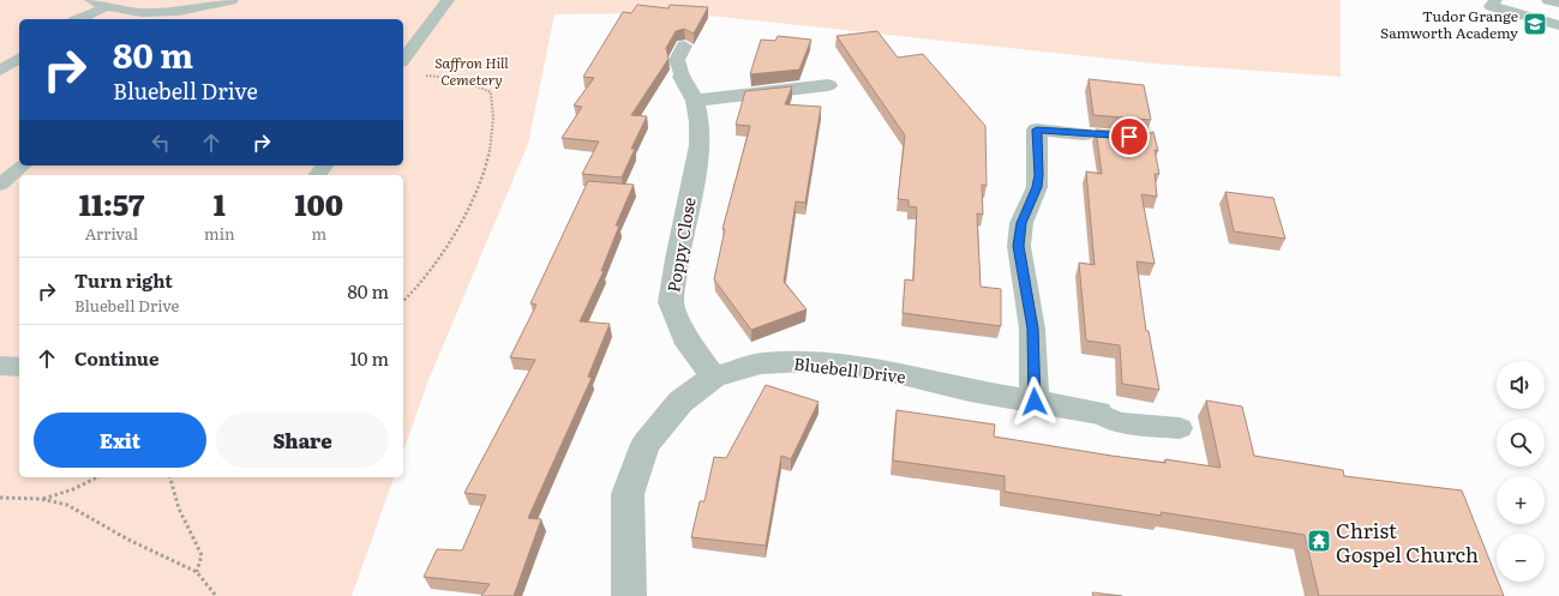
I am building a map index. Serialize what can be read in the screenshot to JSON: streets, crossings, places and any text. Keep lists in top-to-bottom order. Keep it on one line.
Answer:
{"streets":{"street":["Poppy Close","Bluebell Drive"]},"crossings":[["Poppy Close","Bluebell Drive"]],"parks":["Saffron Hill Cemetery"],"places":{"school or university":["Tudor Grange Samworth Academy"],"temple":["Christ Gospel Church"]},"page":{"turn":["80 m","Bluebell Drive"],"eta":["11:57","Arrival","1","min","100","m"],"list":[{"name":"Turn right","note":"Bluebell Drive","value":"80 m"},{"name":"Continue","value":"10 m"}],"map_buttons":["+","−"],"buttons":["Exit","Share"]}}
